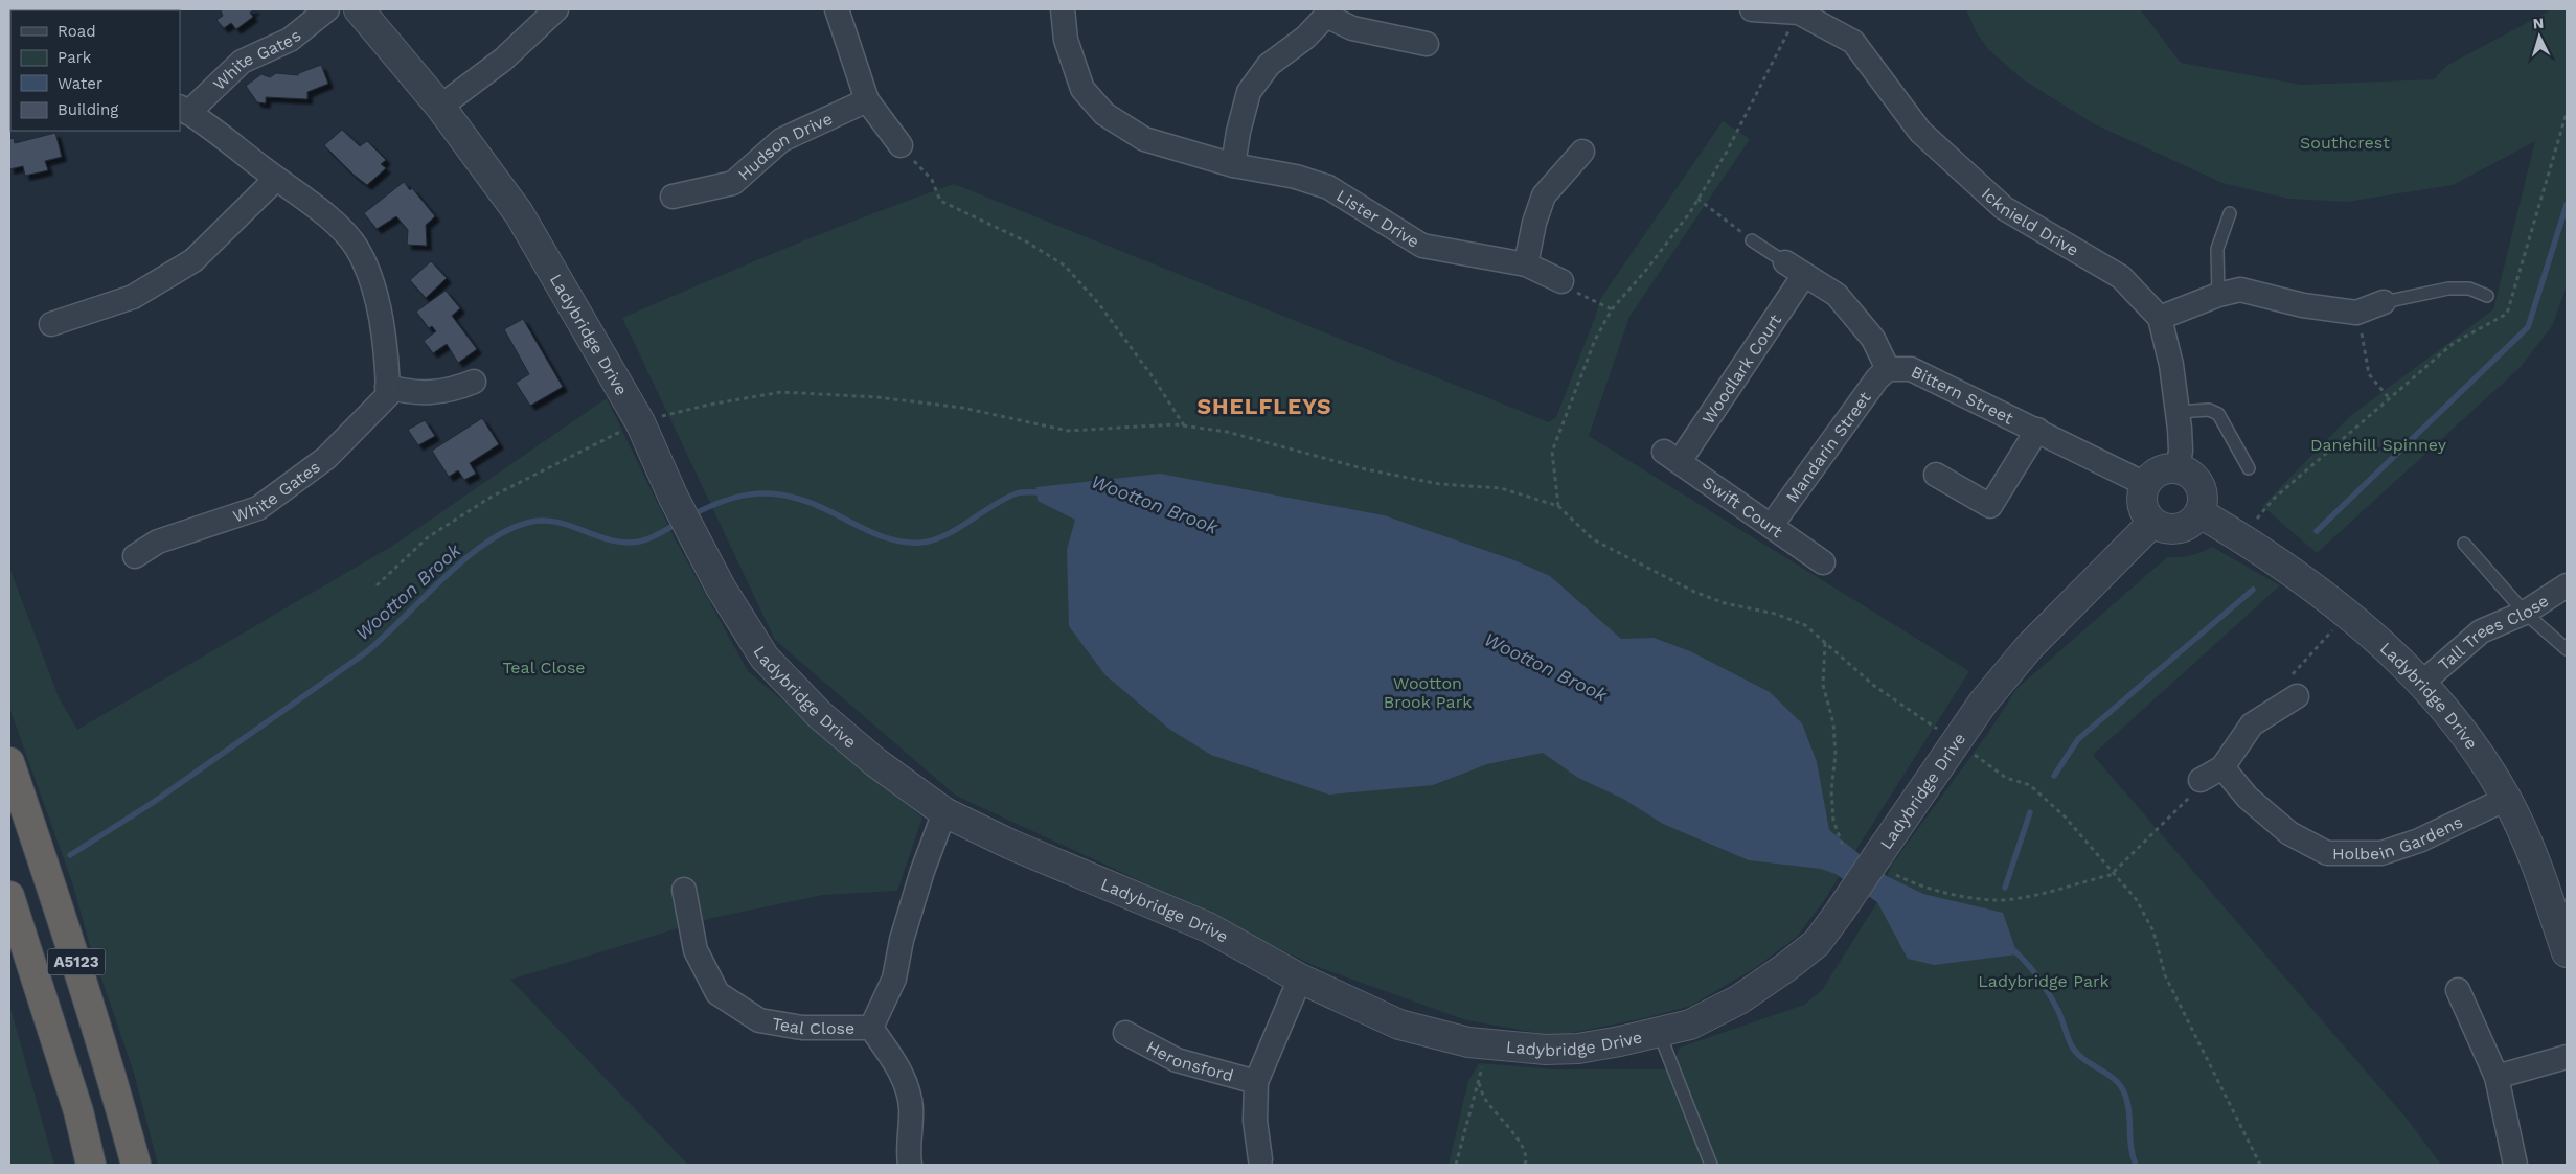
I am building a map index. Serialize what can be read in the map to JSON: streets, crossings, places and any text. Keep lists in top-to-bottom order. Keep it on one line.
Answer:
{"streets":{"highway":["A5123"],"street":["White Gates","Hudson Drive","Lister Drive","Icknield Drive","Ladybridge Drive","Woodlark Court","Bittern Street","Mandarin Street","Swift Court","Tall Trees Close","Holbein Gardens","Teal Close","Heronsford"]},"crossings":[["Icknield Drive","Ladybridge Drive"],["Icknield Drive","Bittern Street"],["Ladybridge Drive","Bittern Street"],["Ladybridge Drive","Tall Trees Close"],["Ladybridge Drive","Holbein Gardens"],["Ladybridge Drive","Teal Close"],["Ladybridge Drive","Heronsford"],["Woodlark Court","Bittern Street"],["Woodlark Court","Swift Court"],["Bittern Street","Mandarin Street"],["Mandarin Street","Swift Court"]],"districts":["SHELFLEYS"],"water":["Wootton Brook"],"parks":["Southcrest","Danehill Spinney","Teal Close","Wootton Brook Park","Ladybridge Park"],"legend":["Road","Park","Water","Building"],"north":"top"}
